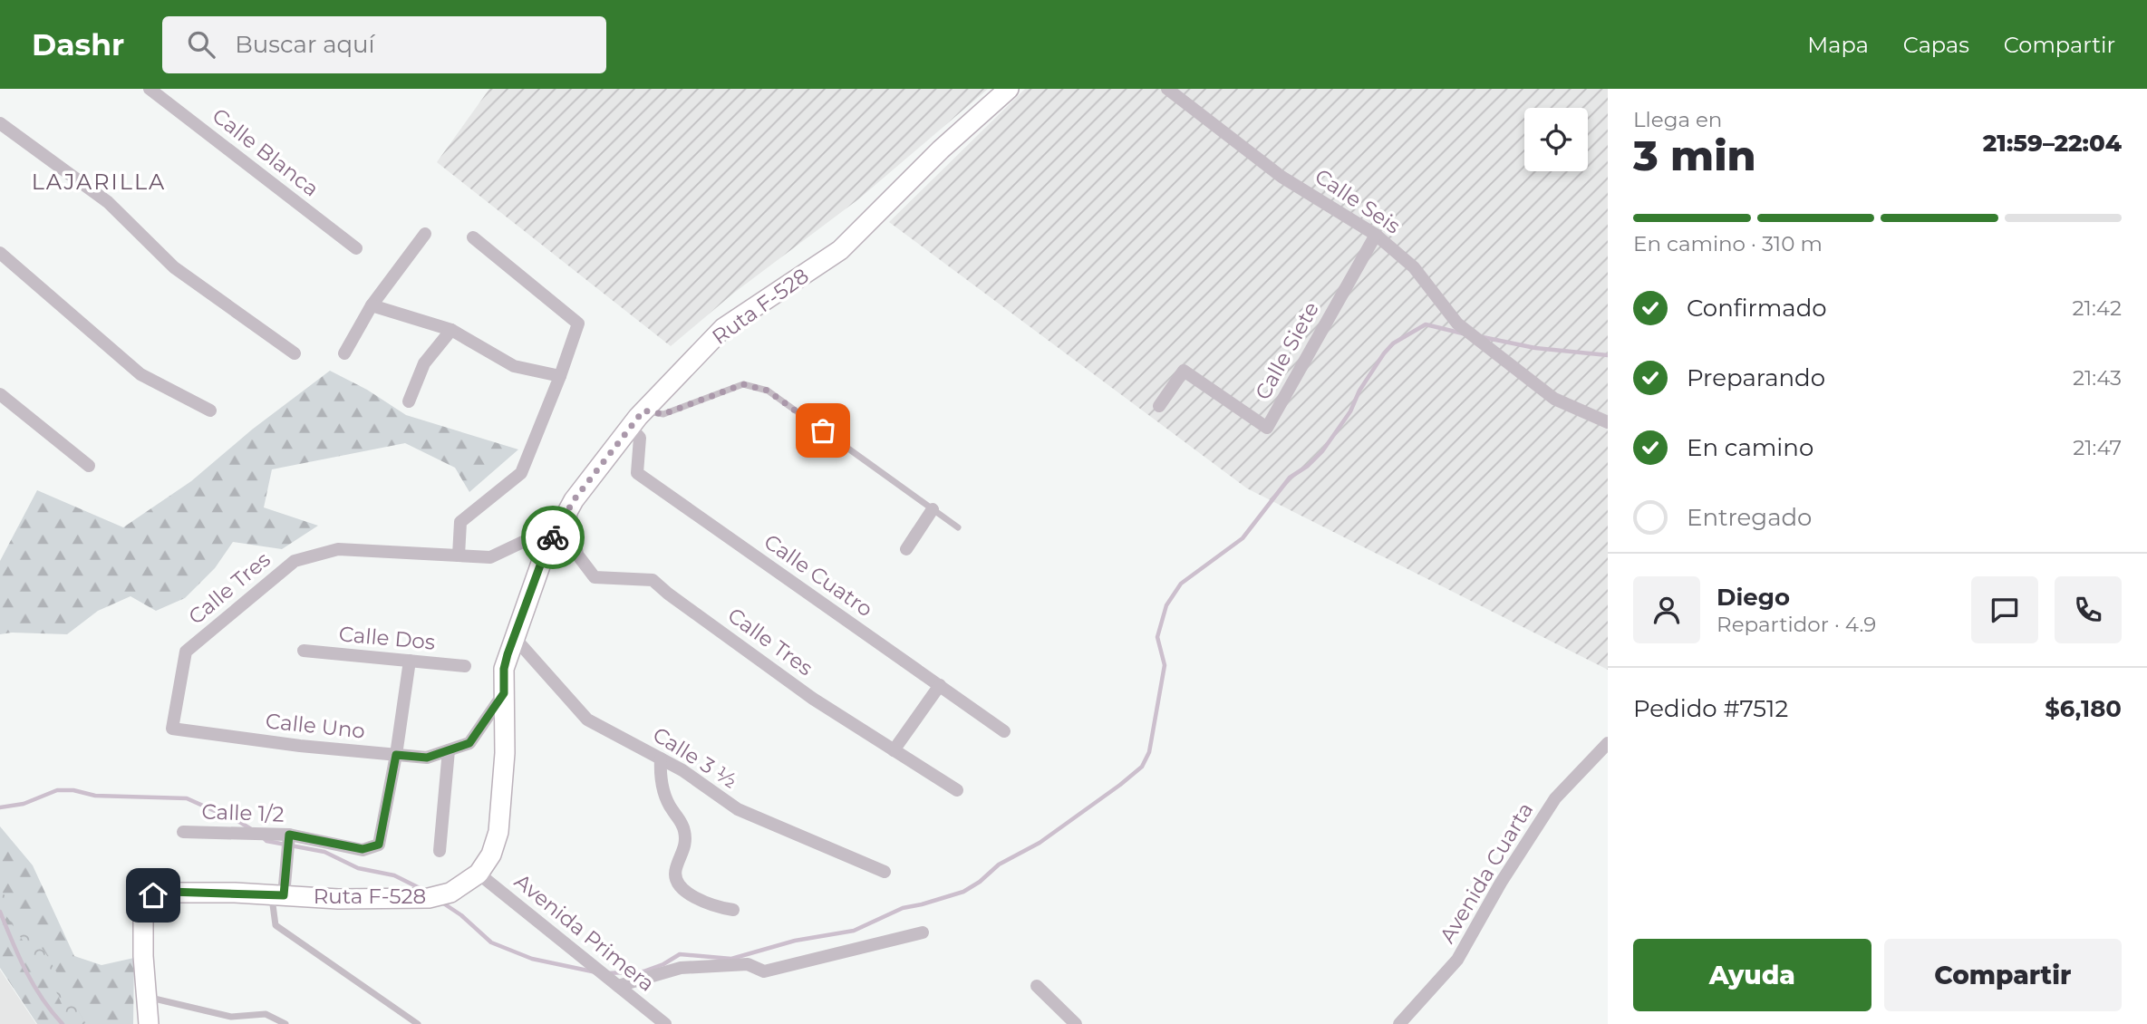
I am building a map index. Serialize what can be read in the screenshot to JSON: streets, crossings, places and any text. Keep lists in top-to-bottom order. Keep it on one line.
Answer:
{"streets":{"main road":["Ruta F-528"],"street":["Calle Blanca","Calle Seis","Calle Siete","Calle Cuatro","Calle Tres","Calle Dos","Calle Uno","Calle 3 ½","Calle 1/2","Avenida Cuarta","Avenida Primera"]},"crossings":[["Calle Seis","Calle Siete"],["Ruta F-528","Calle Cuatro"],["Ruta F-528","Calle Tres"],["Ruta F-528","Calle Uno"],["Ruta F-528","Calle 3 ½"],["Ruta F-528","Avenida Primera"],["Calle Tres","Calle Uno"],["Calle Dos","Calle 1/2"],["Calle Uno","Calle 1/2"]],"districts":["LAJARILLA"],"page":{"header":"Dashr","search":"Buscar aquí","nav":["Mapa","Capas","Compartir"],"heading":["3 min","Llega en","21:59–22:04"],"panel":["Diego","Repartidor · 4.9","Pedido #7512","$6,180"],"bar":"En camino · 310 m","list":[["Confirmado","21:42"],["Preparando","21:43"],["En camino","21:47"],"Entregado"],"buttons":["Ayuda","Compartir"]}}
